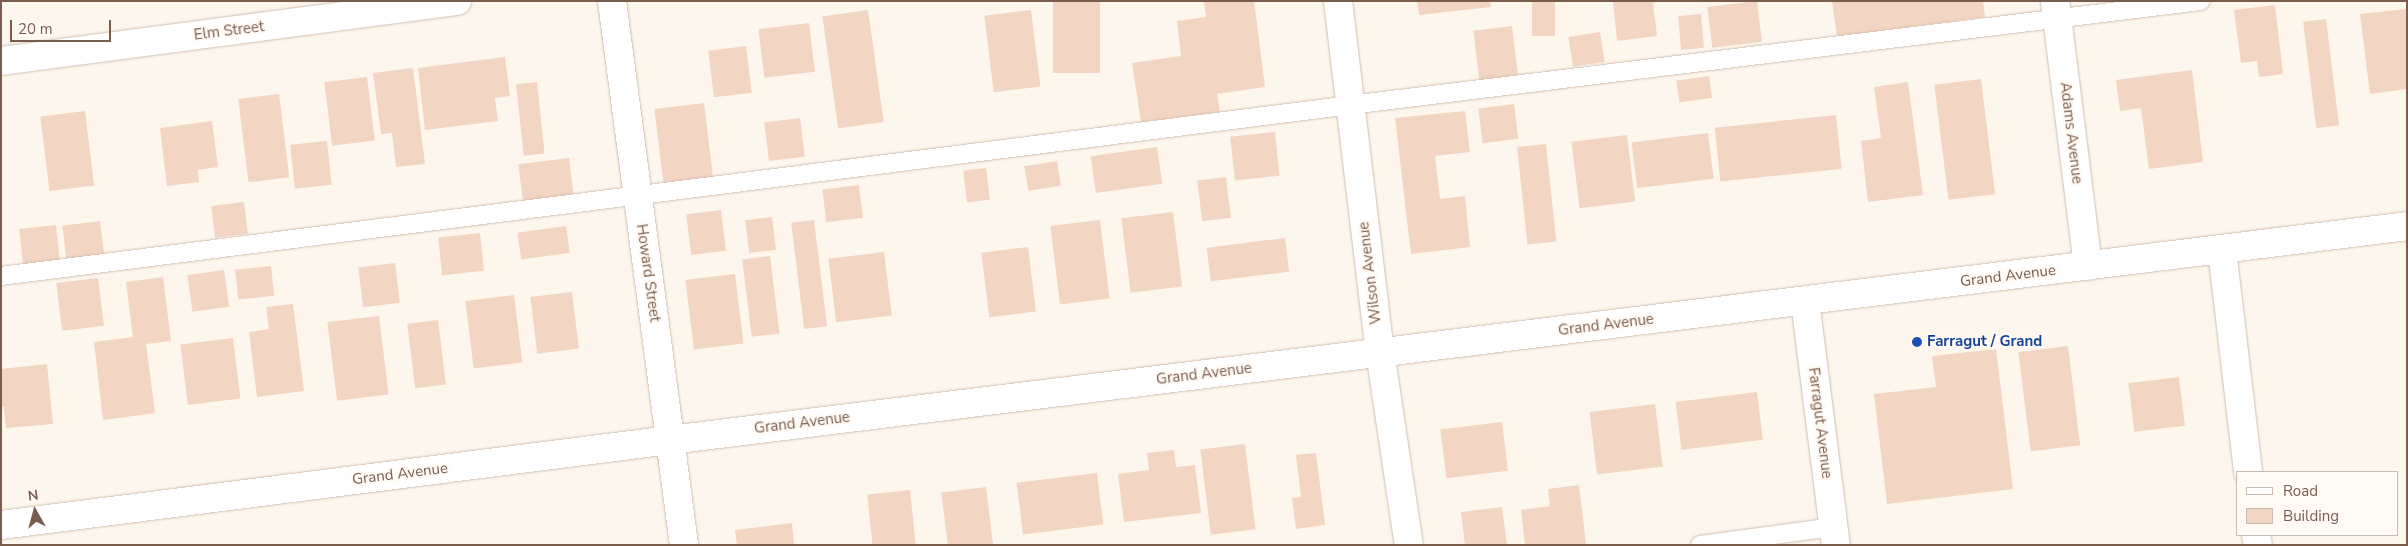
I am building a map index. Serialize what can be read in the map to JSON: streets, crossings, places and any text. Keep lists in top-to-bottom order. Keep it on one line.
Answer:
{"streets":{"main road":["Elm Street","Adams Avenue","Howard Street","Wilson Avenue","Grand Avenue","Farragut Avenue"]},"crossings":[["Adams Avenue","Grand Avenue"],["Howard Street","Grand Avenue"],["Wilson Avenue","Grand Avenue"],["Grand Avenue","Farragut Avenue"]],"places":["Farragut / Grand"],"legend":["Road","Building"],"scale_bar":"20 m","north":"top"}
